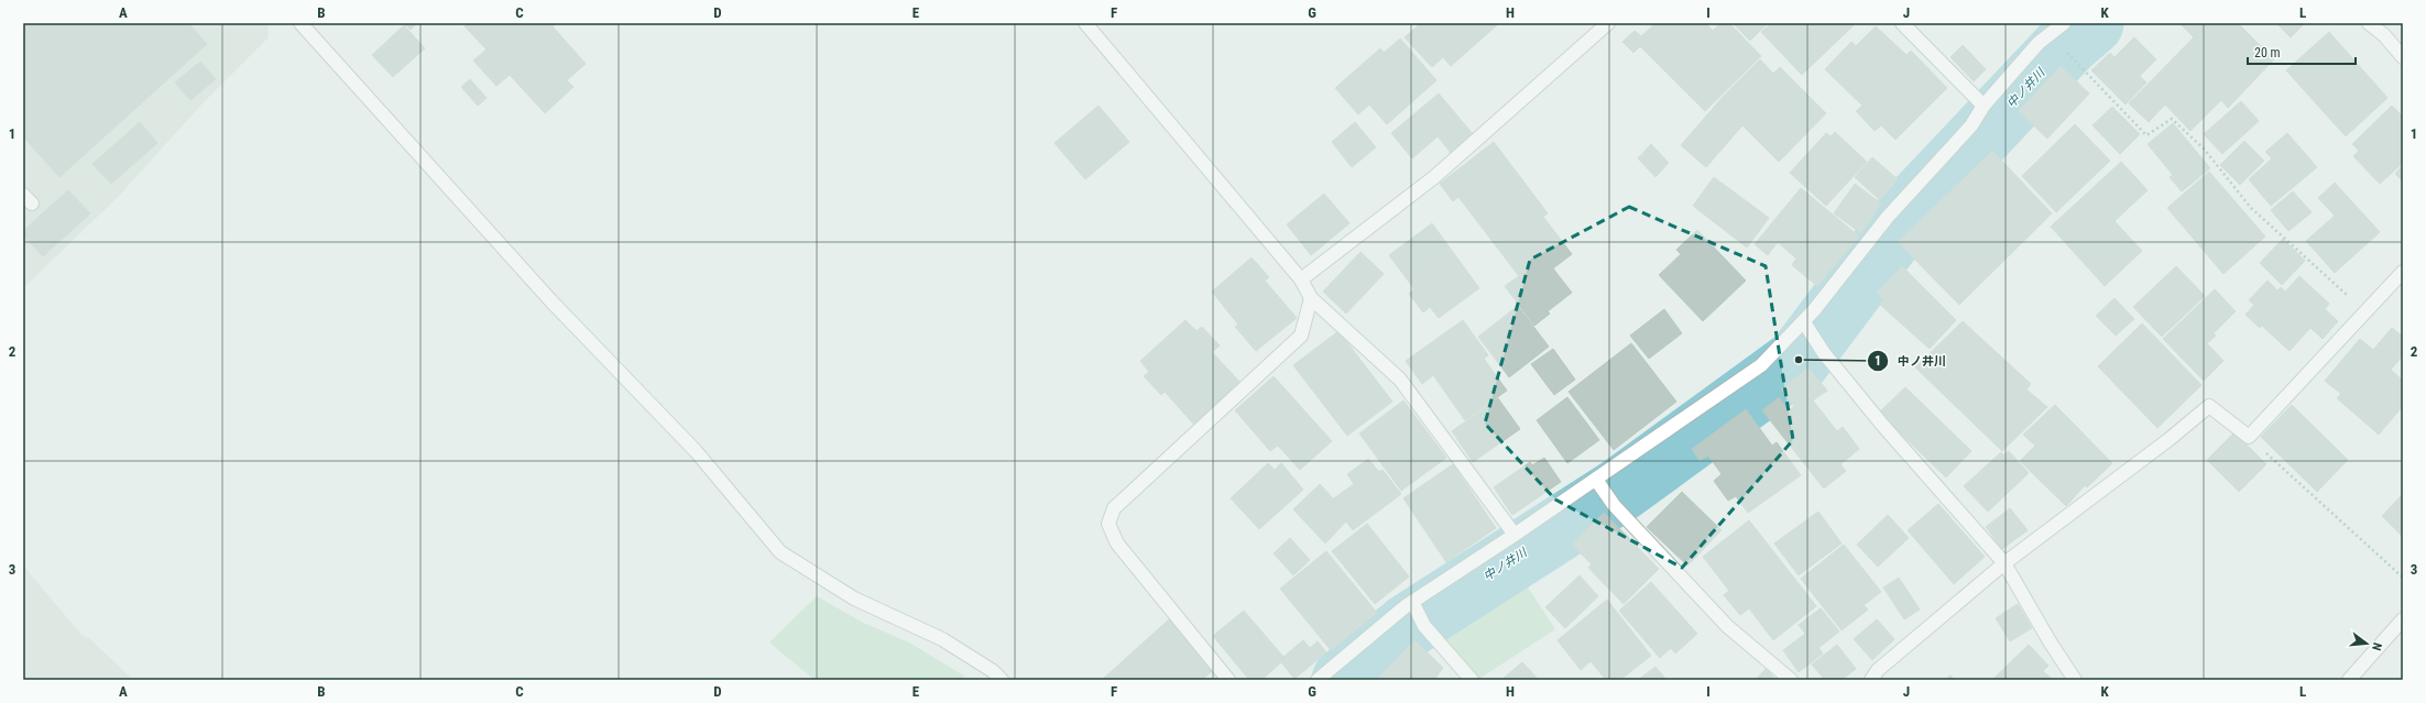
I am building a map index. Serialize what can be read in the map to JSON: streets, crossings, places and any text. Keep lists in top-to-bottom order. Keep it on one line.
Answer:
{"water":["中ノ井川"],"places":["中ノ井川"],"scale_bar":"20 m","north":"right","grid":{"columns":["A","B","C","D","E","F","G","H","I","J","K","L"],"rows":["1","2","3"]}}
